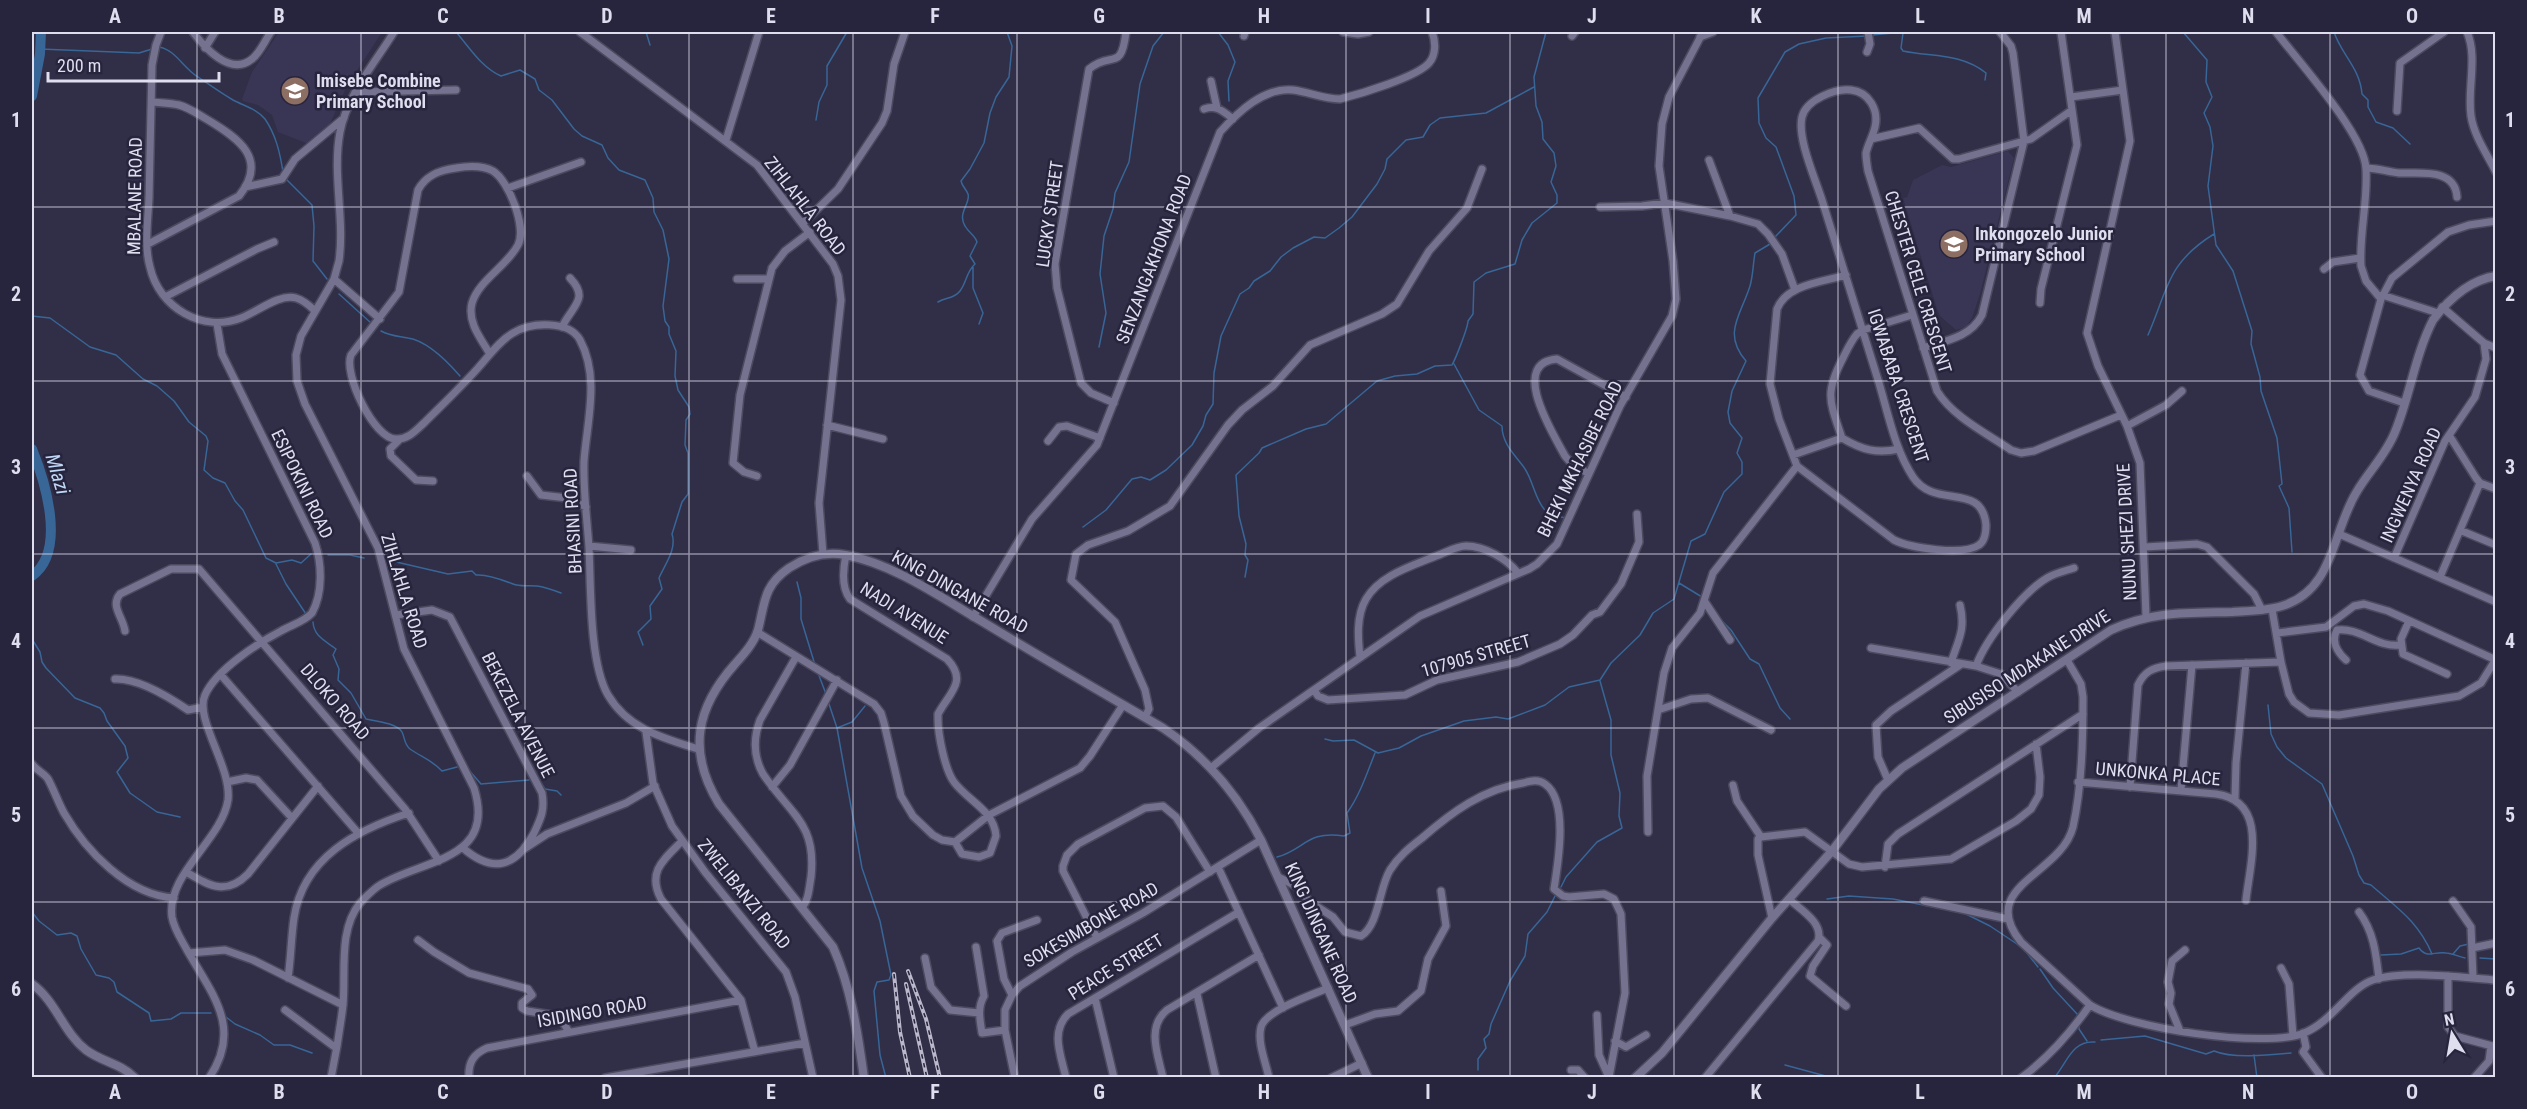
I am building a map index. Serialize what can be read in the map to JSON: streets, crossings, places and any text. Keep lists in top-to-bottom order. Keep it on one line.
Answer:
{"streets":{"street":["MBALANE ROAD","ZIHLAHLA ROAD","LUCKY STREET","SENZANGAKHONA ROAD","CHESTER CELE CRESCENT","IGWABABA CRESCENT","BHEKI MKHASIBE ROAD","ESIPOKINI ROAD","INGWENYA ROAD","BHASINI ROAD","NUNU SHEZI DRIVE","KING DINGANE ROAD","NADI AVENUE","107905 STREET","SIBUSISO MDAKANE DRIVE","DLOKO ROAD","BEKEZELA AVENUE","UNKONKA PLACE","ZWELIBANZI ROAD","SOKESIMBONE ROAD","PEACE STREET","ISIDINGO ROAD"]},"crossings":[["MBALANE ROAD","ESIPOKINI ROAD"],["ZIHLAHLA ROAD","KING DINGANE ROAD"],["ZIHLAHLA ROAD","BEKEZELA AVENUE"],["LUCKY STREET","SENZANGAKHONA ROAD"],["SENZANGAKHONA ROAD","KING DINGANE ROAD"],["CHESTER CELE CRESCENT","IGWABABA CRESCENT"],["CHESTER CELE CRESCENT","NUNU SHEZI DRIVE"],["BHEKI MKHASIBE ROAD","KING DINGANE ROAD"],["BHEKI MKHASIBE ROAD","107905 STREET"],["ESIPOKINI ROAD","DLOKO ROAD"],["BHASINI ROAD","KING DINGANE ROAD"],["BHASINI ROAD","ZWELIBANZI ROAD"],["NUNU SHEZI DRIVE","SIBUSISO MDAKANE DRIVE"],["KING DINGANE ROAD","NADI AVENUE"],["KING DINGANE ROAD","SOKESIMBONE ROAD"]],"water":["Mlazi"],"places":{"school or university":["Imisebe Combine Primary School","Inkongozelo Junior Primary School"]},"scale_bar":"200 m","north":"top","grid":{"columns":["A","B","C","D","E","F","G","H","I","J","K","L","M","N","O"],"rows":["1","2","3","4","5","6"]}}
